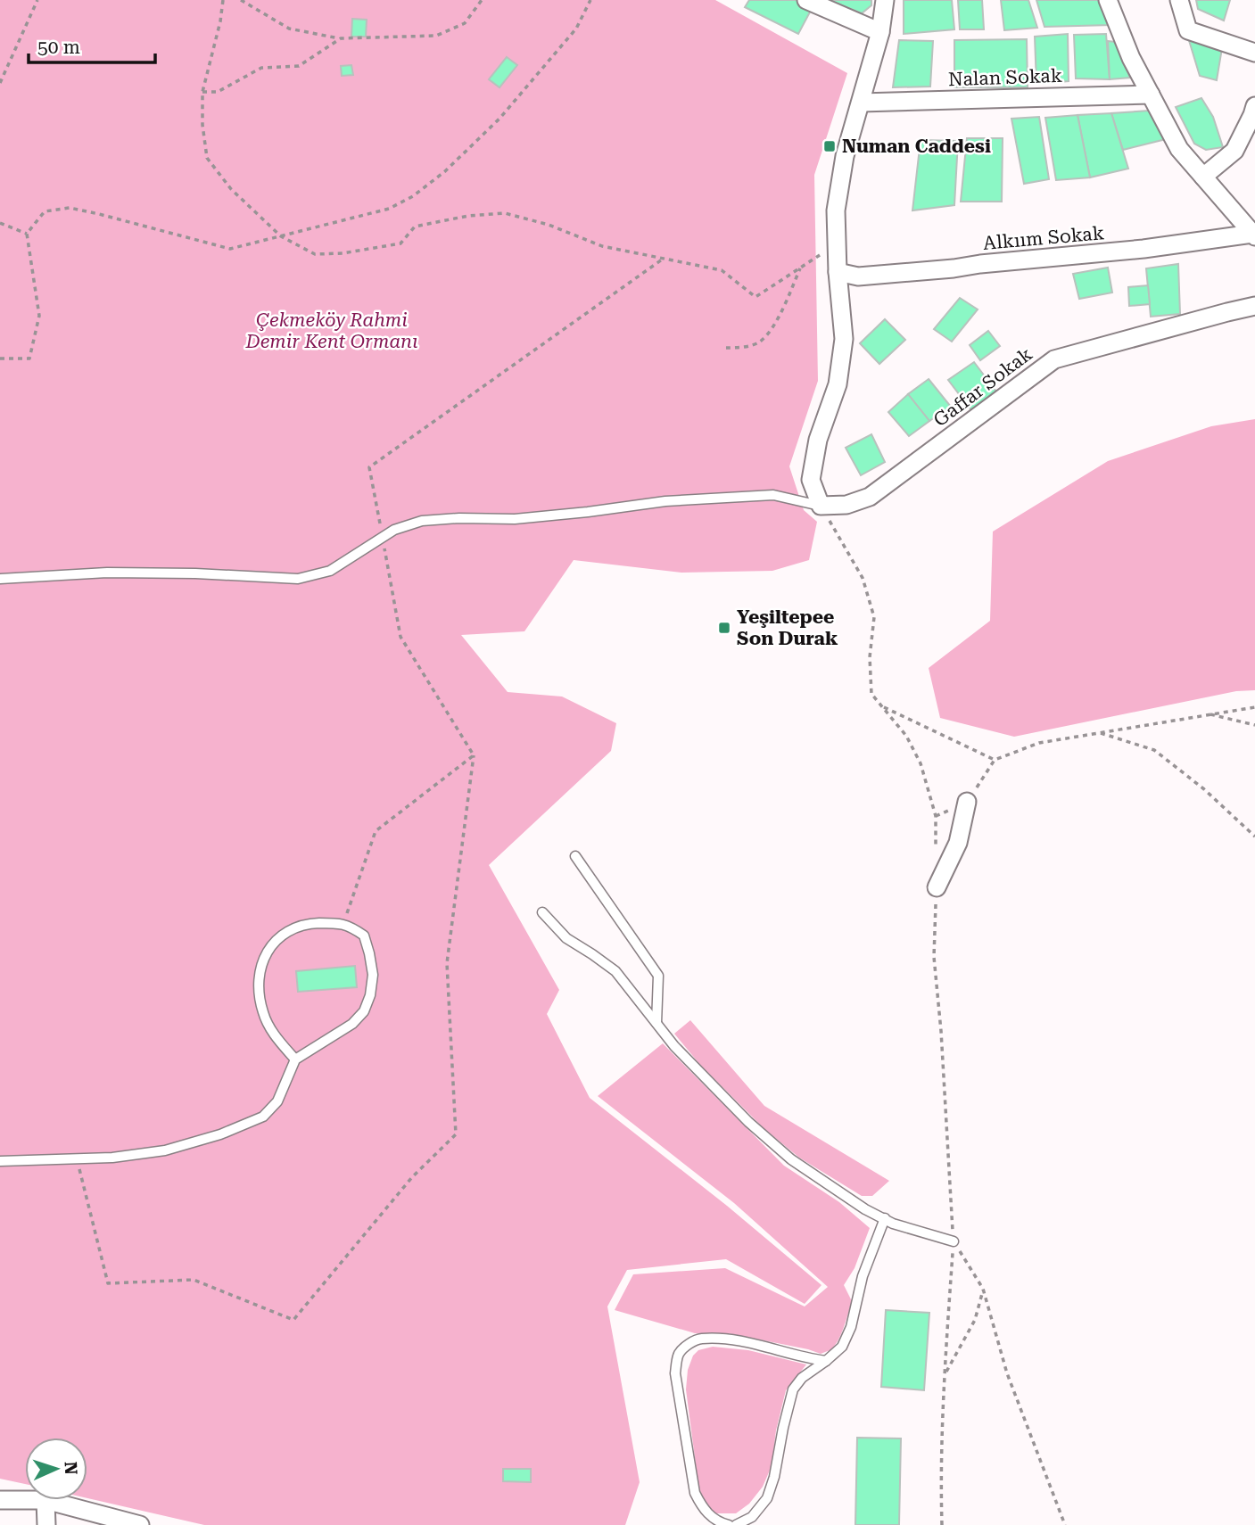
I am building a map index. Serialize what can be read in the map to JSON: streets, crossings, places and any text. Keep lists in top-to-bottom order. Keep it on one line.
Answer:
{"streets":{"street":["Nalan Sokak","Alkıım Sokak","Gaffar Sokak"]},"parks":["Çekmeköy Rahmi Demir Kent Ormanı"],"places":{"transit":["Numan Caddesi","Yeşiltepee Son Durak"]},"scale_bar":"50 m","north":"right"}
